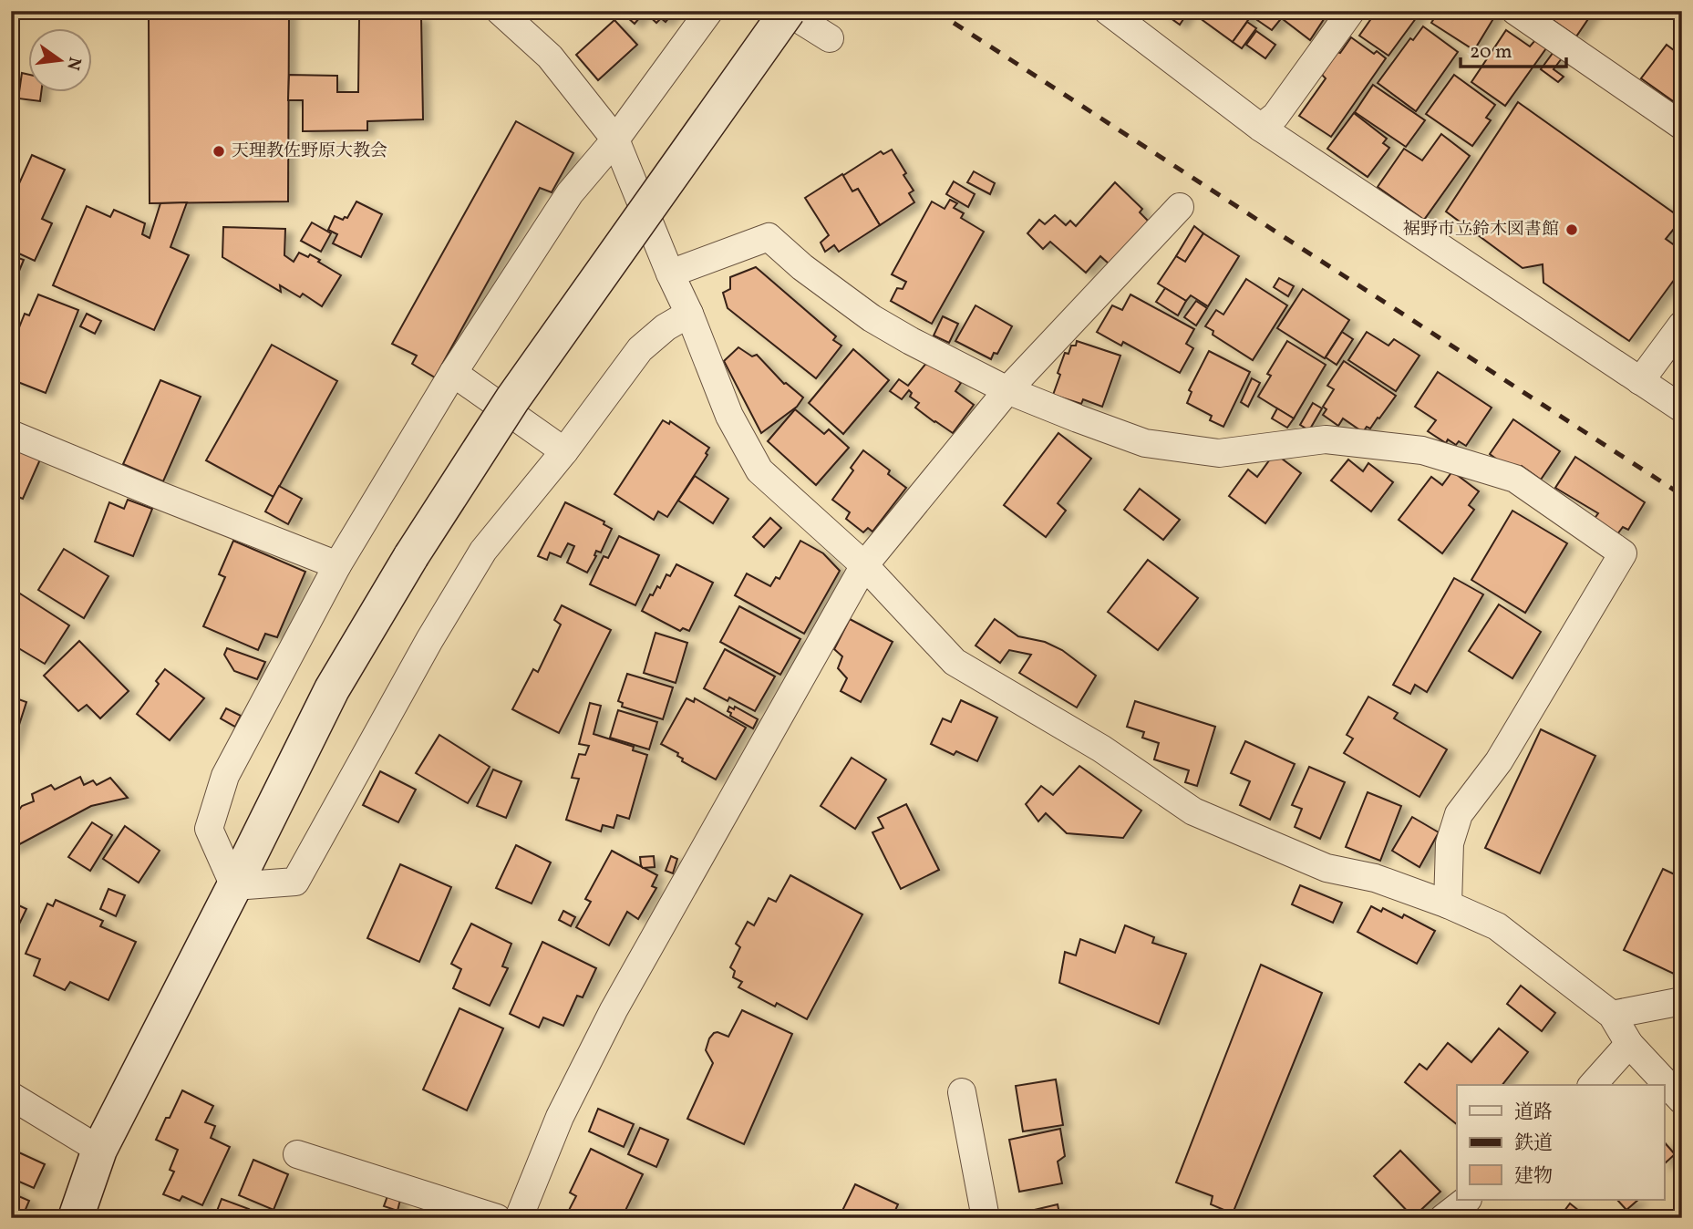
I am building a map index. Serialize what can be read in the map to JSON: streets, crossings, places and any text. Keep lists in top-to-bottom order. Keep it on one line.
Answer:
{"places":["天理教佐野原大教会","裾野市立鈴木図書館"],"legend":["道路","鉄道","建物"],"scale_bar":"20 m","north":"right"}
